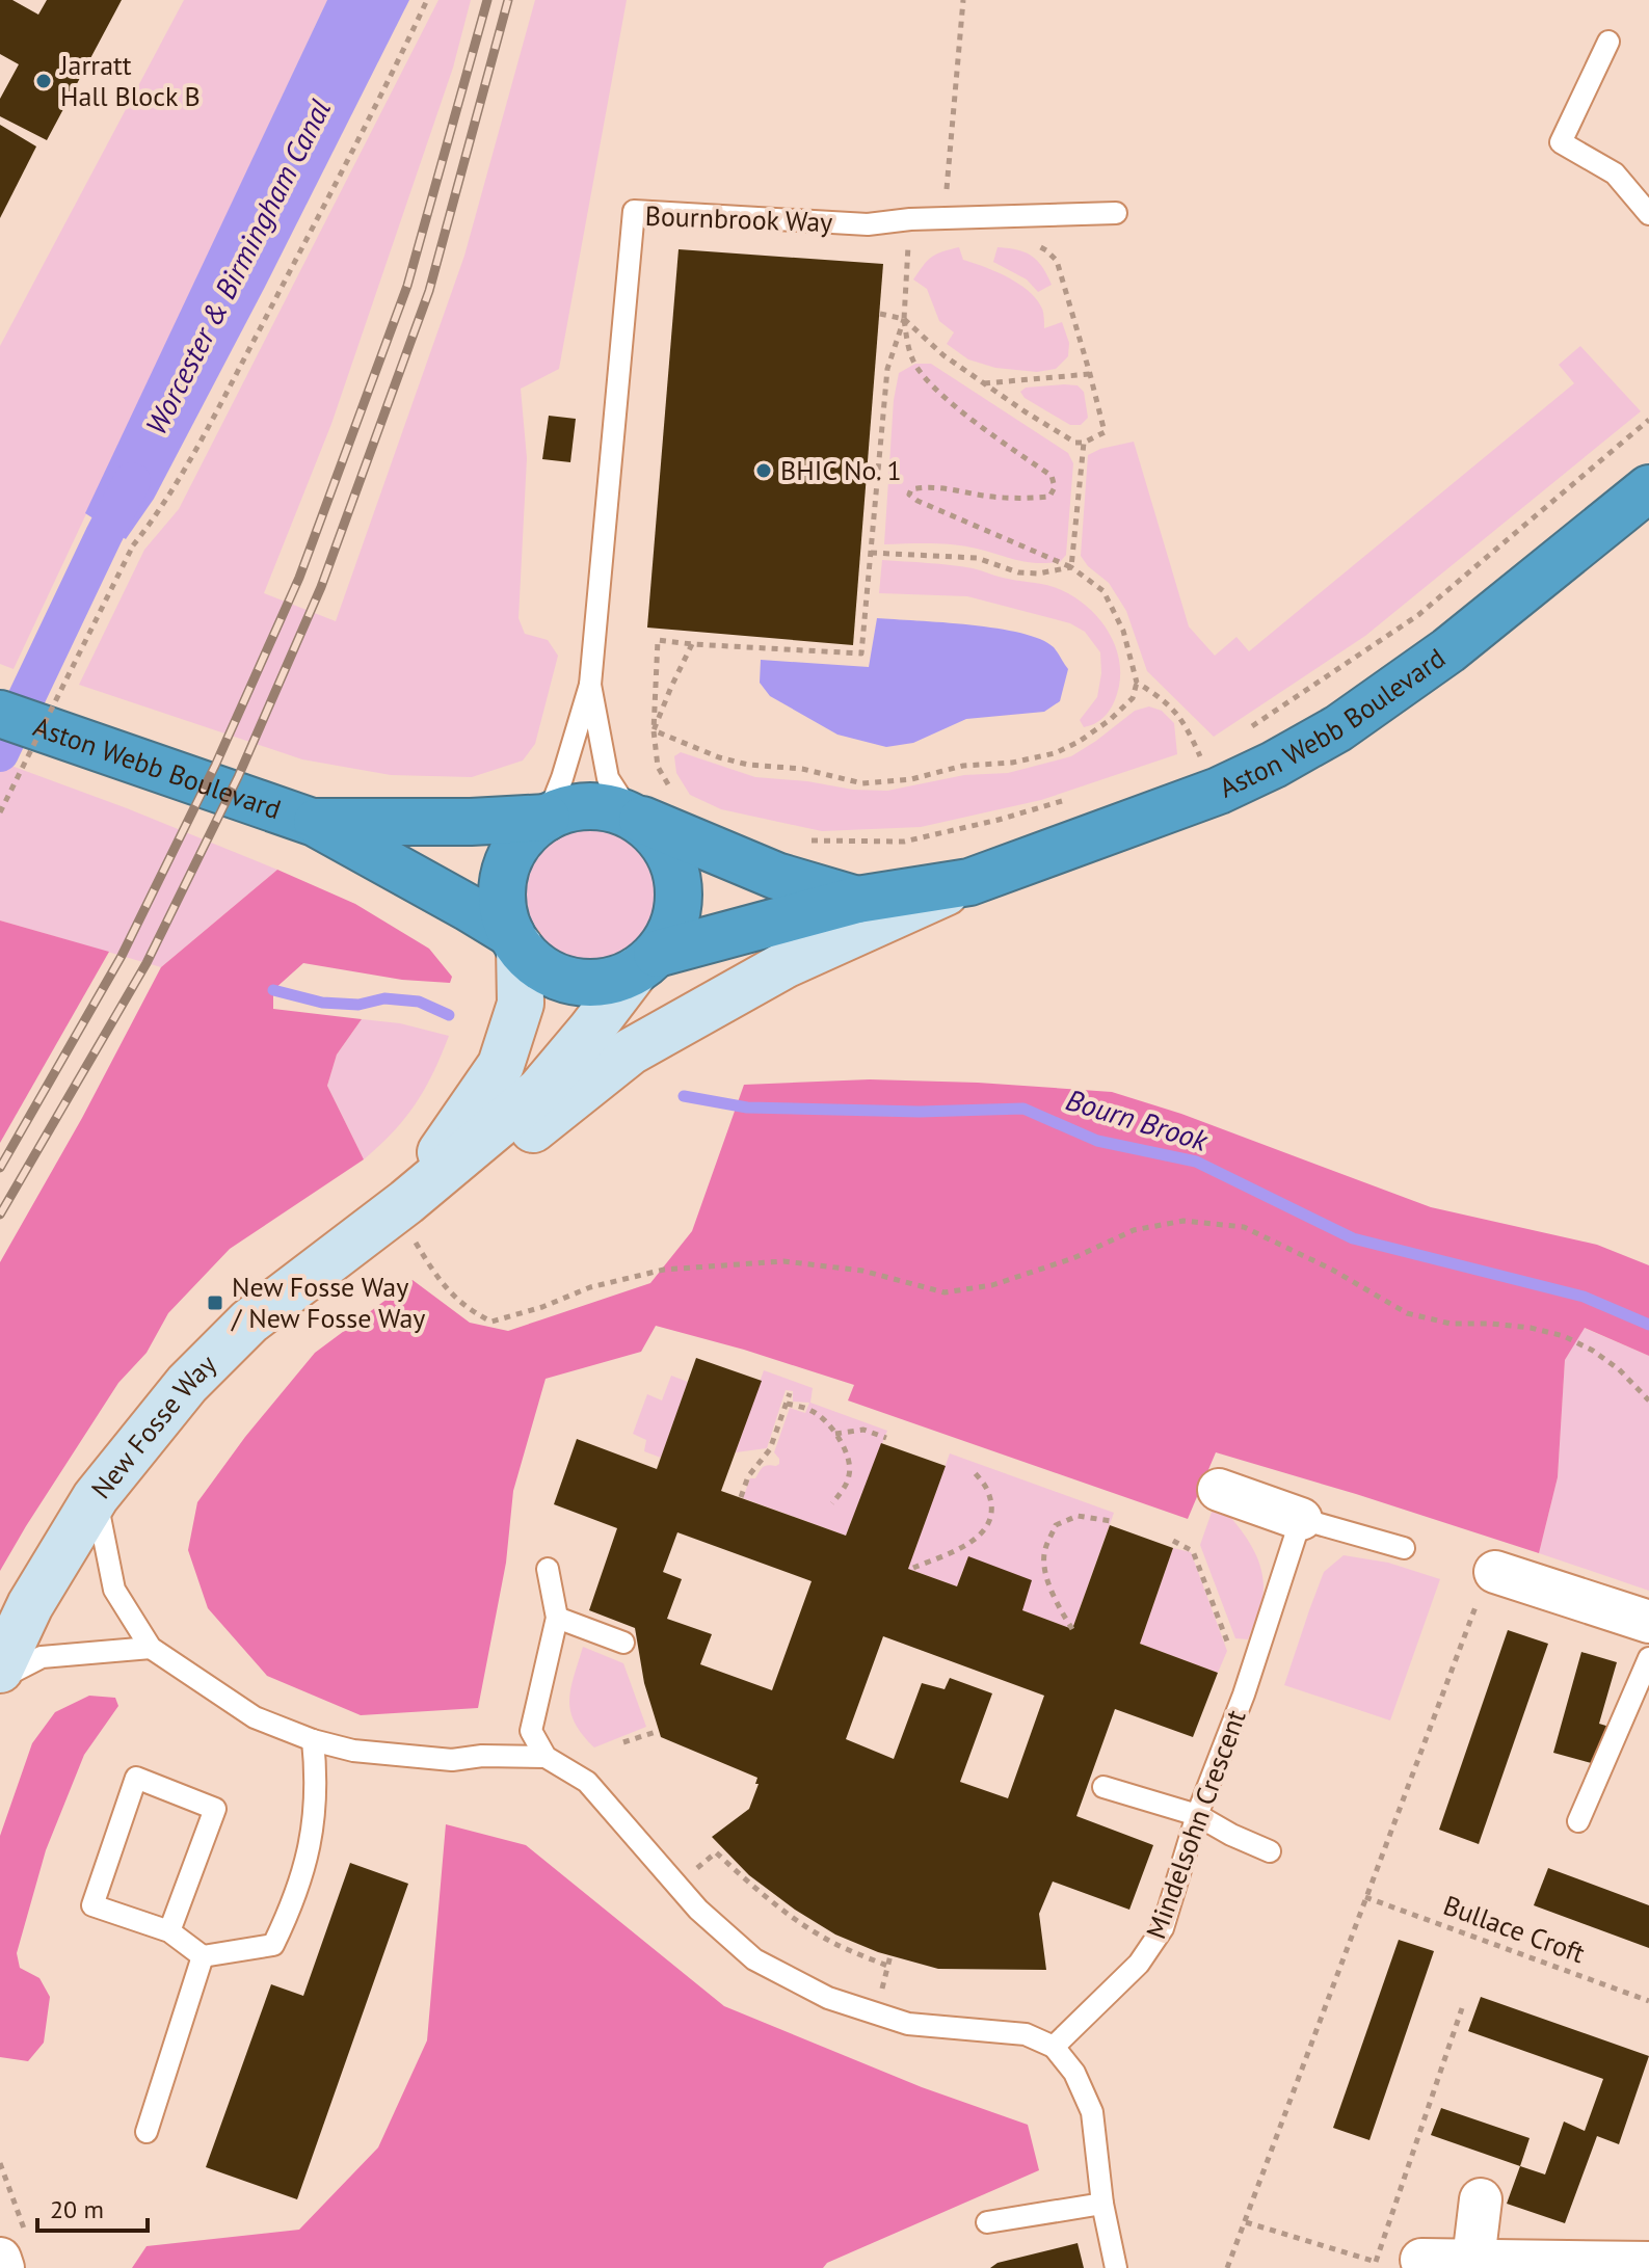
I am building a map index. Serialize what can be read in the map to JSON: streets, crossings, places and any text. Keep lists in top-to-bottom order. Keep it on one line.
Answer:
{"streets":{"highway":["Aston Webb Boulevard"],"street":["New Fosse Way"],"lane":["Bournbrook Way","Mindelsohn Crescent"],"path":["Bullace Croft"]},"crossings":[["Aston Webb Boulevard","New Fosse Way"]],"water":["Worcester & Birmingham Canal","Bourn Brook"],"places":{"other":["Jarratt Hall Block B","BHIC No. 1"],"transit":["New Fosse Way / New Fosse Way"]},"scale_bar":"20 m"}
